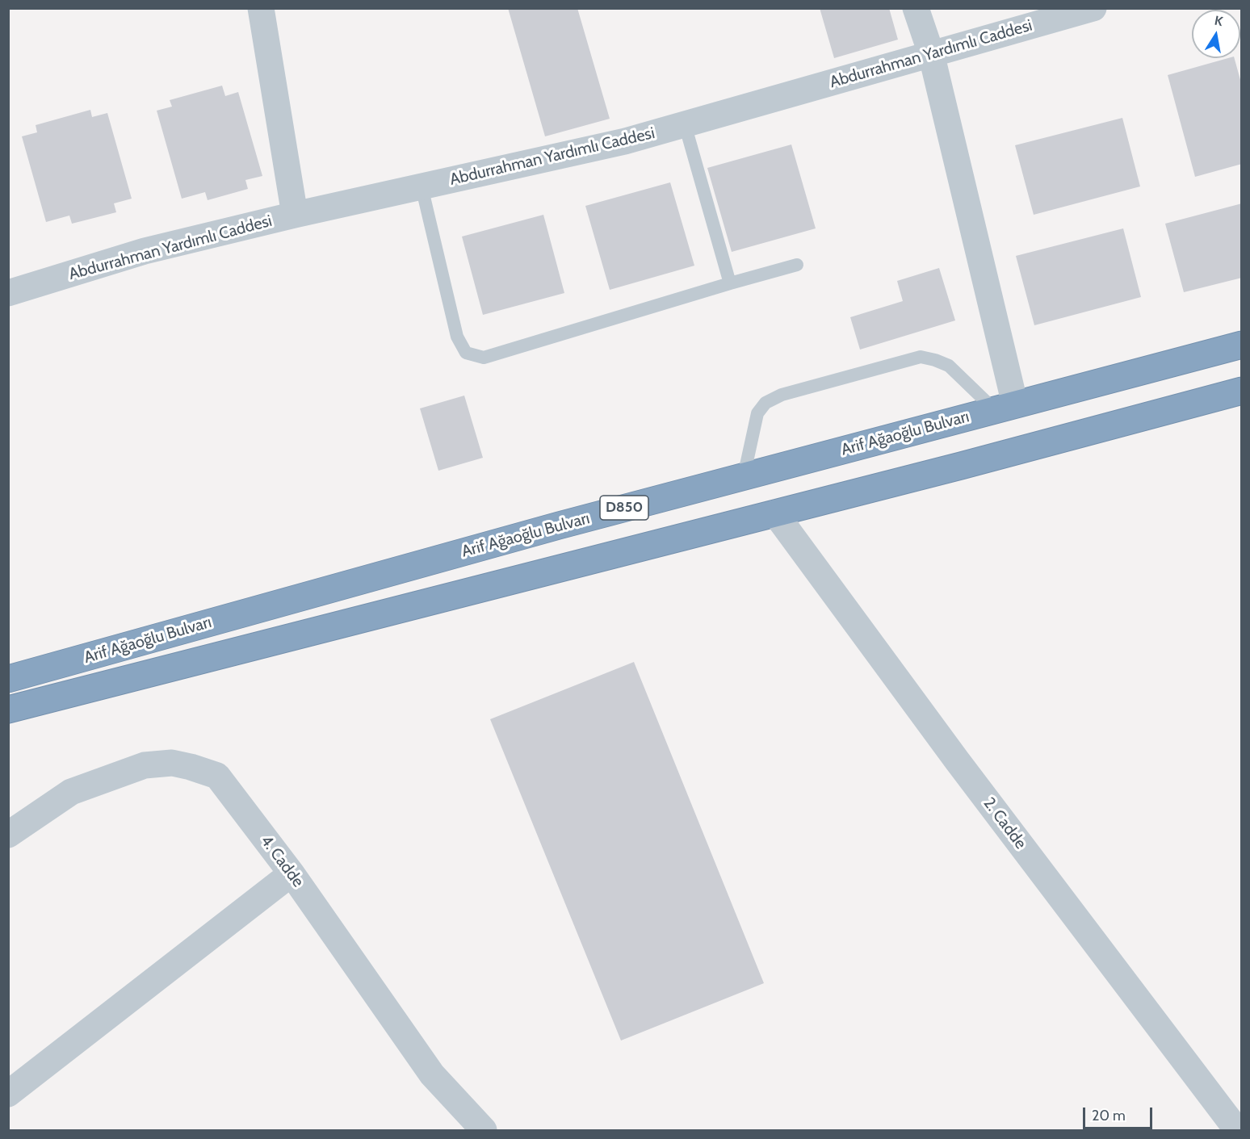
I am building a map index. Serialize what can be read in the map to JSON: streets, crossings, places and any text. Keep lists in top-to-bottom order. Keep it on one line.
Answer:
{"streets":{"highway":["Arif Ağaoğlu Bulvarı","D850"],"street":["Abdurrahman Yardımlı Caddesi","2. Cadde","4. Cadde"]},"crossings":[["Arif Ağaoğlu Bulvarı","2. Cadde"]],"scale_bar":"20 m","north":"top"}
